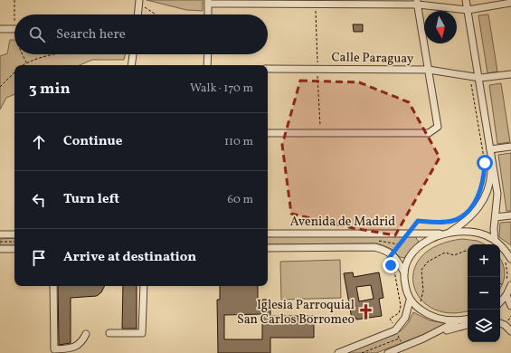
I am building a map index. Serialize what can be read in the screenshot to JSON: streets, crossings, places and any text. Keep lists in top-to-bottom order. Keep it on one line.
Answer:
{"streets":{"street":["Calle Paraguay","Avenida de Madrid"]},"places":{"church":["Iglesia Parroquial San Carlos Borromeo"]},"north":"bottom","page":{"search":"Search here","heading":["3 min","Walk · 170 m"],"list":[["Continue","110 m"],["Turn left","60 m"],"Arrive at destination"],"map_buttons":["+","−"]}}
